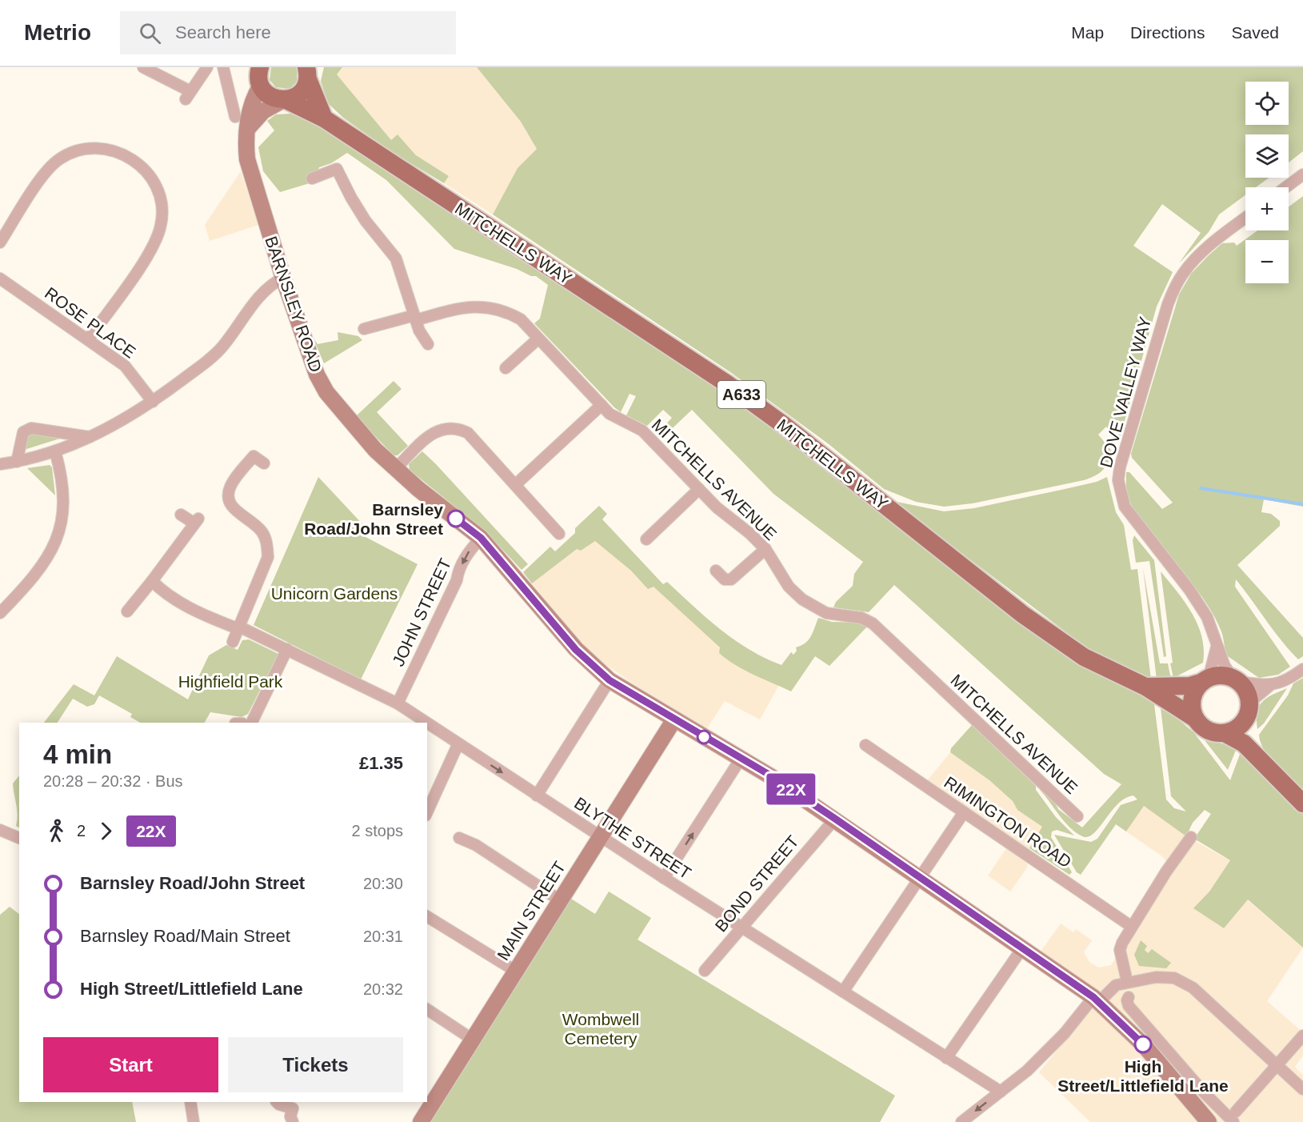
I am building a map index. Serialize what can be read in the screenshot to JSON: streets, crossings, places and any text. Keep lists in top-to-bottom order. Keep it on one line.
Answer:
{"streets":{"main road":["MITCHELLS WAY","A633"],"street":["BARNSLEY ROAD","ROSE PLACE","DOVE VALLEY WAY","MITCHELLS AVENUE","JOHN STREET","RIMINGTON ROAD","BLYTHE STREET","BOND STREET","MAIN STREET"]},"crossings":[["MITCHELLS WAY","BARNSLEY ROAD"],["MITCHELLS WAY","DOVE VALLEY WAY"],["BARNSLEY ROAD","JOHN STREET"],["BARNSLEY ROAD","BOND STREET"],["BARNSLEY ROAD","MAIN STREET"],["JOHN STREET","BLYTHE STREET"],["BLYTHE STREET","BOND STREET"],["BLYTHE STREET","MAIN STREET"]],"one_way":["JOHN STREET"],"parks":["Unicorn Gardens","Highfield Park","Wombwell Cemetery"],"places":["Barnsley Road/John Street","High Street/Littlefield Lane"],"lines":["bus line 22X"],"page":{"header":"Metrio","search":"Search here","nav":["Map","Directions","Saved"],"on_map":"22X","map_buttons":["+","−"],"heading":["4 min","20:28 – 20:32 · Bus","£1.35"],"legs":["2","22X","2 stops"],"list":[{"name":"Barnsley Road/John Street","value":"20:30"},{"name":"Barnsley Road/Main Street","value":"20:31"},{"name":"High Street/Littlefield Lane","value":"20:32"}],"buttons":["Start","Tickets"]}}
